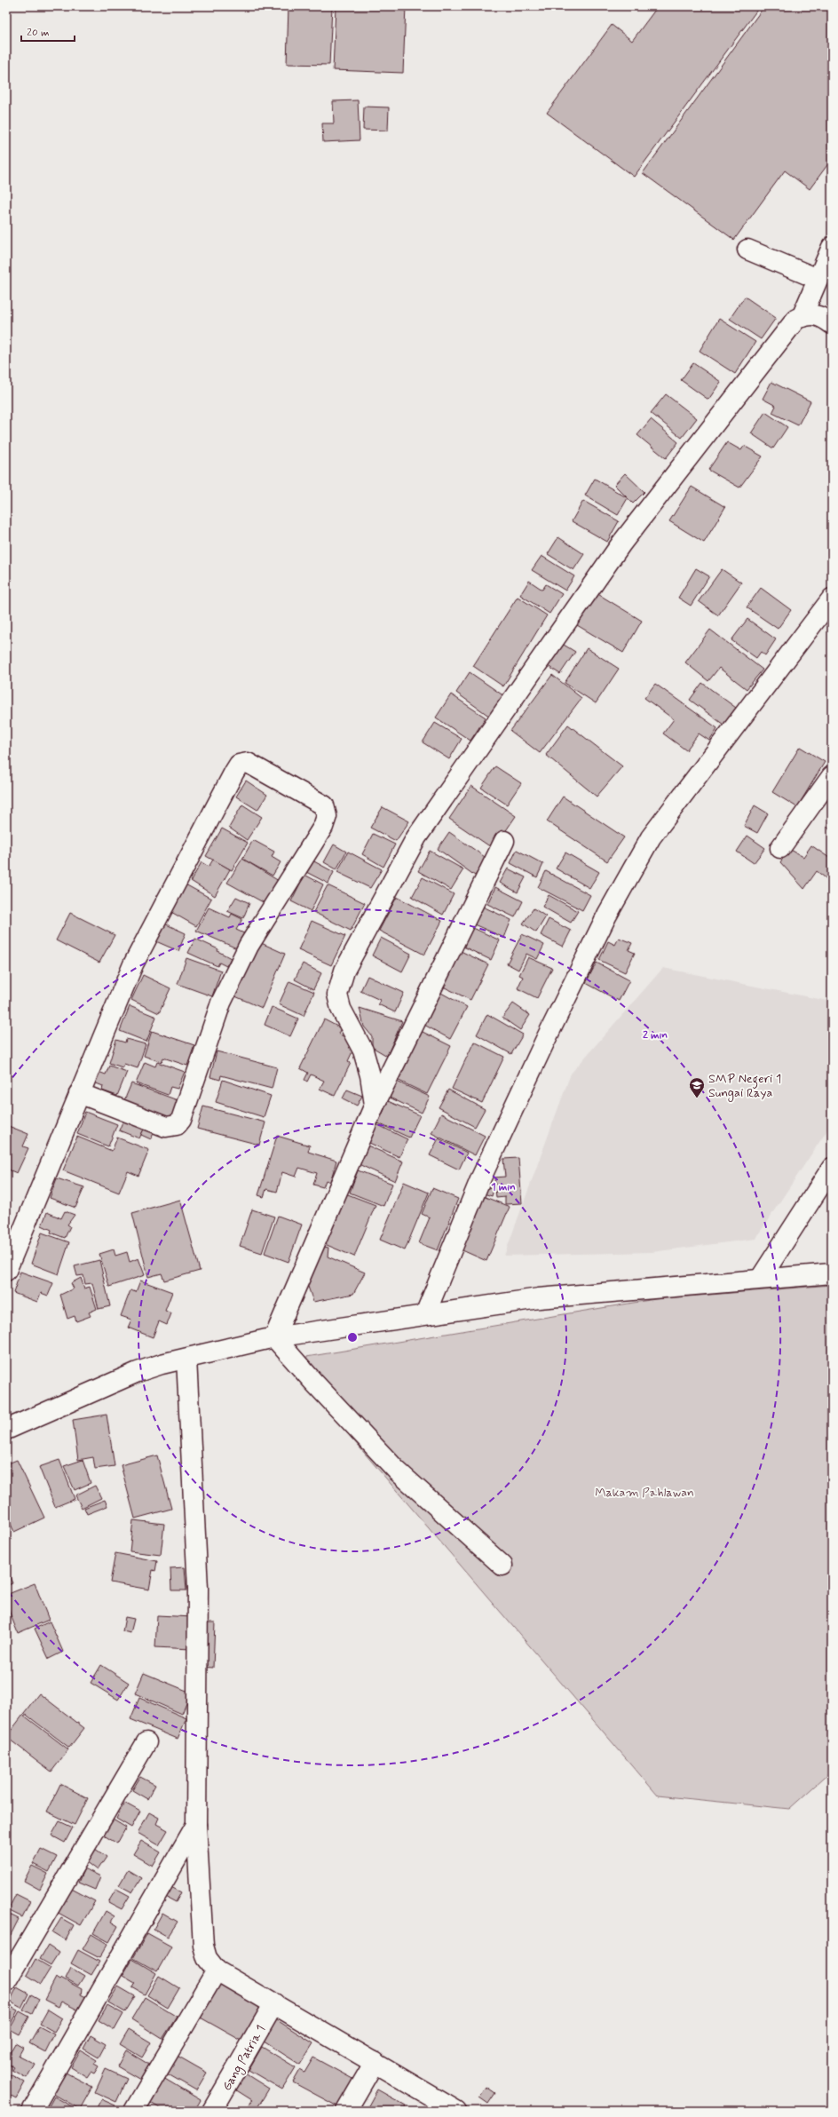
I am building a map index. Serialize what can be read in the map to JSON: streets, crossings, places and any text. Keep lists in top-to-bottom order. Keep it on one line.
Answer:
{"streets":{"street":["Gang Patria 1"]},"parks":["Makam Pahlawan"],"places":{"school or university":["SMP Negeri 1 Sungai Raya"]},"scale_bar":"20 m","rings":["2 min","1 min"]}
